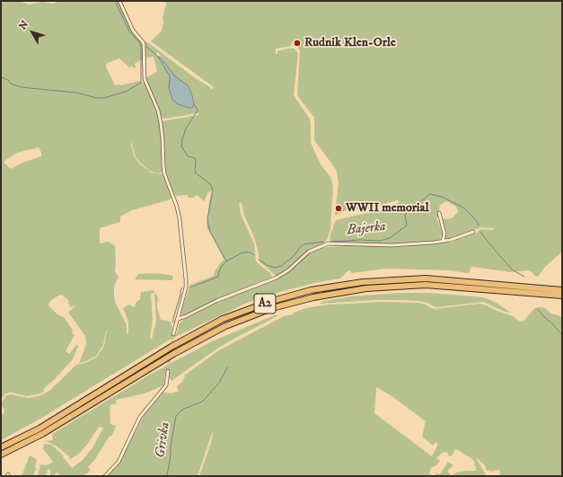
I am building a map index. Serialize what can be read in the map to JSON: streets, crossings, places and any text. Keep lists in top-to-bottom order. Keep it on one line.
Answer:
{"streets":{"highway":["A2"]},"water":["Bajerka","Grivka"],"places":["Rudnik Klen-Orle","WWII memorial"],"north":"top left"}
